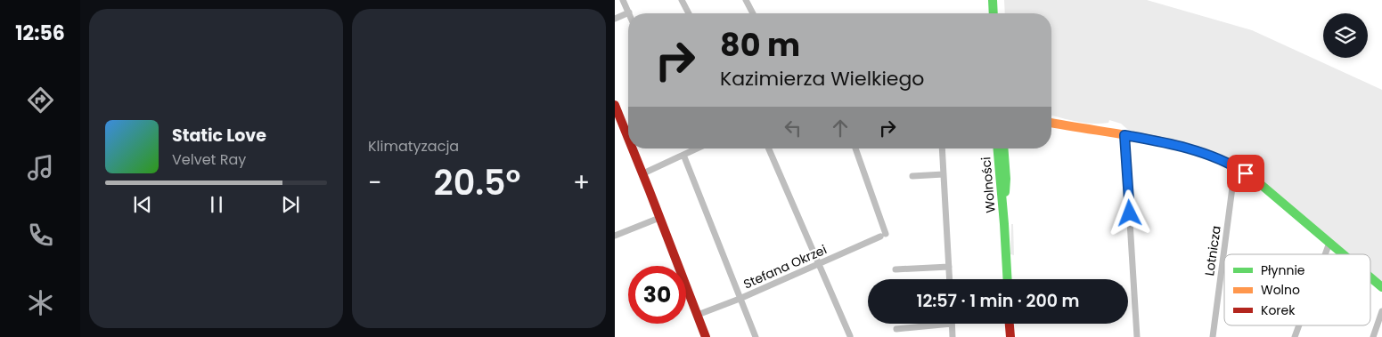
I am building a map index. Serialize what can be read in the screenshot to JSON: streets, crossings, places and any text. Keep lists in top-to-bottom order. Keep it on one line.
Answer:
{"streets":{"street":["Wolności","Lotnicza","Stefana Okrzei"]},"legend":["Płynnie","Wolno","Korek"],"page":{"tabs":"12:56","tile":"Klimatyzacja","turn":["80 m","Kazimierza Wielkiego"],"song":["Static Love","Velvet Ray"],"heat":["−","20.5°","+"],"limit":"30","trip":"12:57 · 1 min · 200 m"}}
